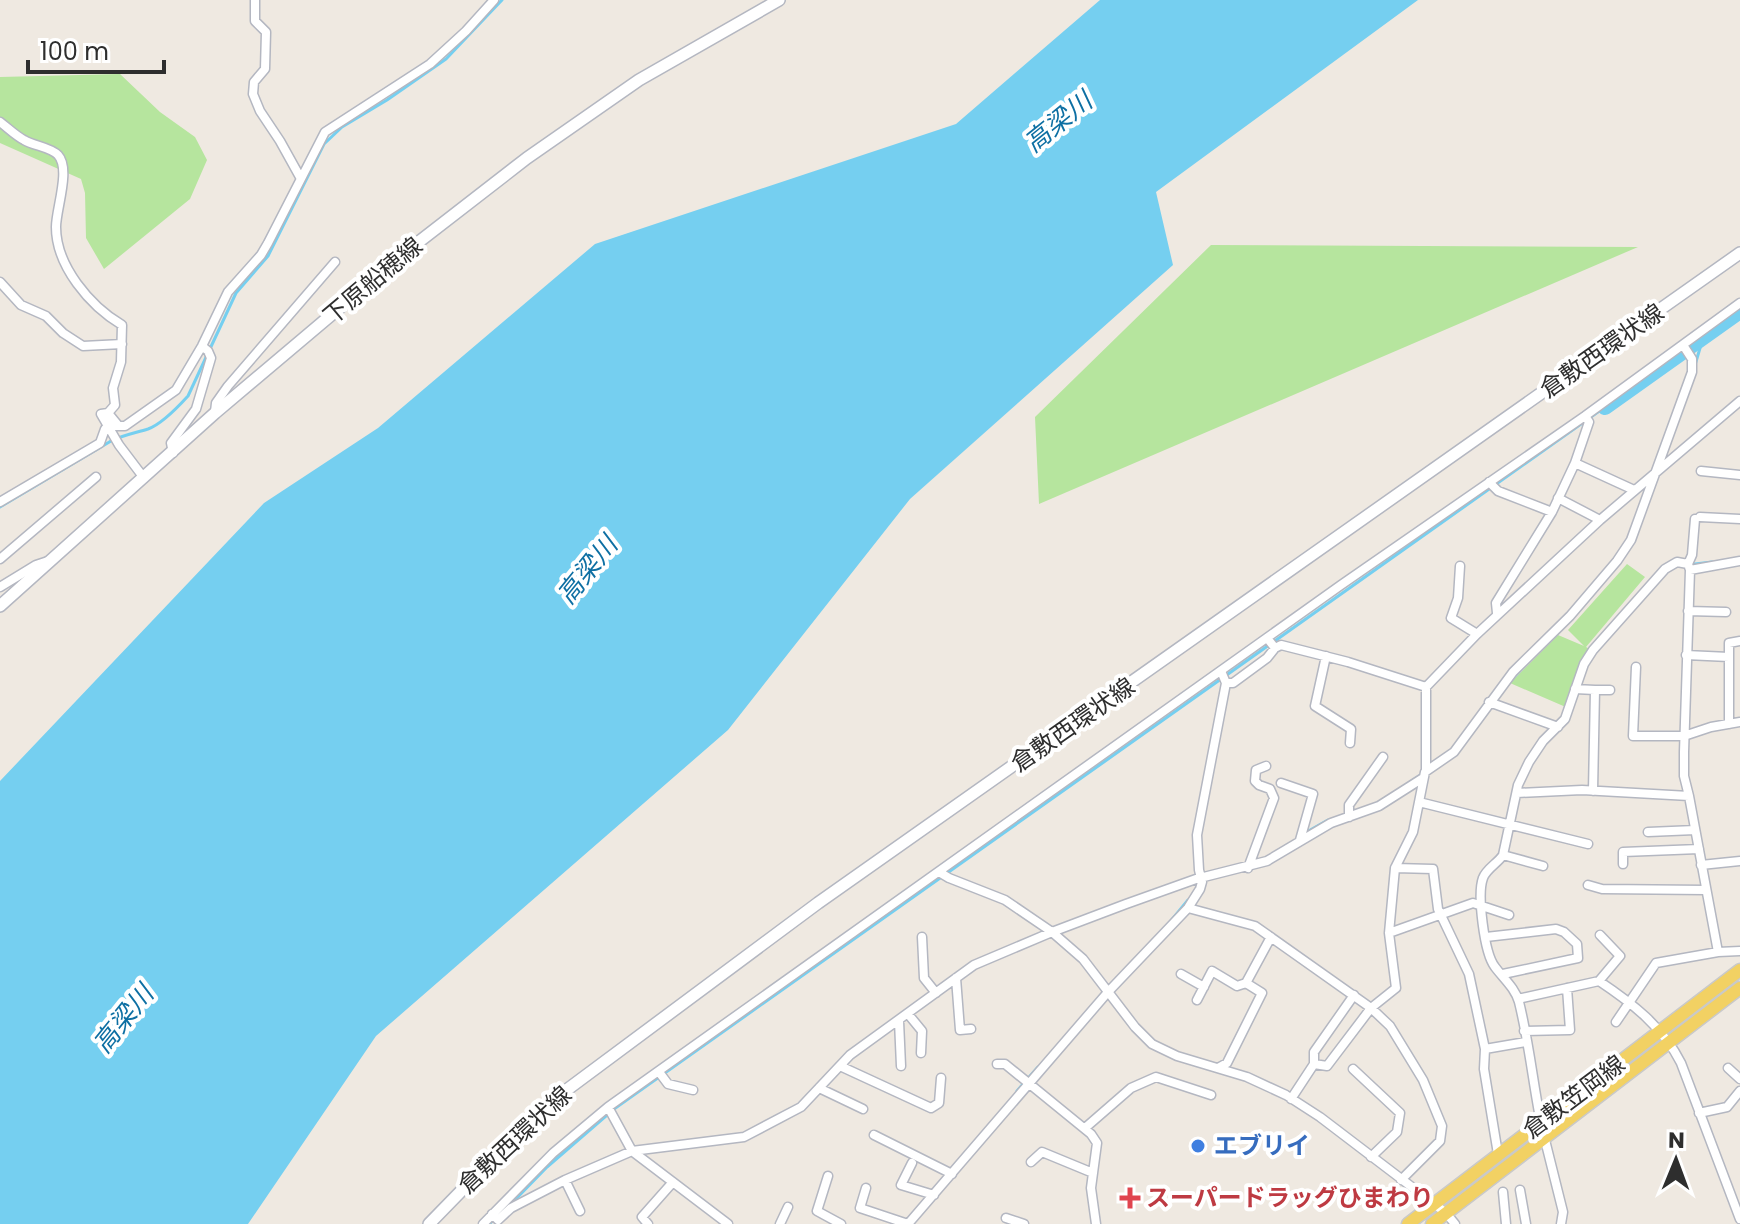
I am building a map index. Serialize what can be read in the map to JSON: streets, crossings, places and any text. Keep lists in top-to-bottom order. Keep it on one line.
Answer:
{"streets":{"main road":["下原船穂線","倉敷西環状線","倉敷笠岡線"]},"water":["高梁川"],"places":{"other":["エブリイ"],"health":["スーパードラッグひまわり"]},"scale_bar":"100 m","north":"top"}
